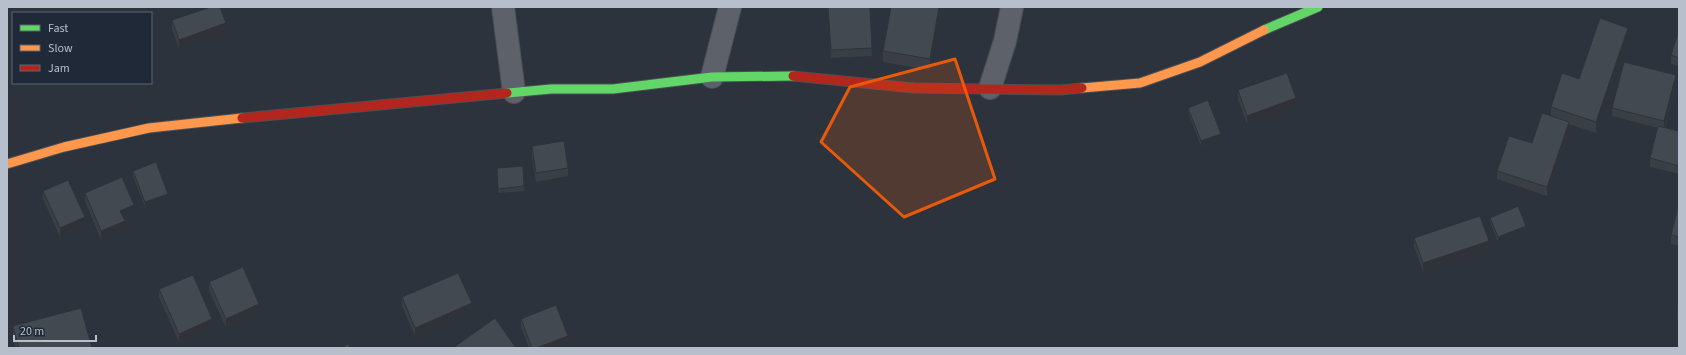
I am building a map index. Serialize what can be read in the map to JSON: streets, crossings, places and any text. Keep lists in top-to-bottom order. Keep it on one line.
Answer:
{"legend":["Fast","Slow","Jam"],"scale_bar":"20 m"}
